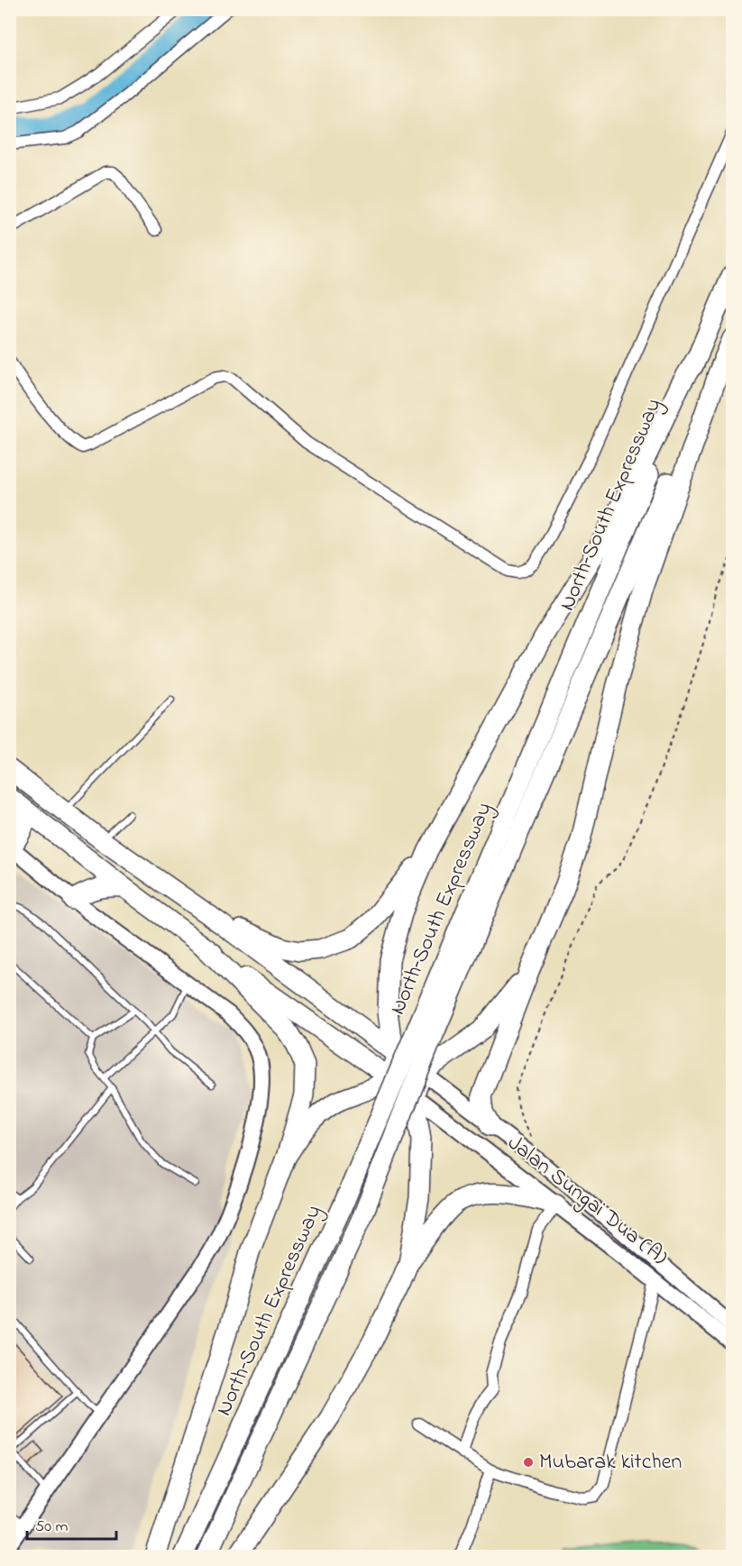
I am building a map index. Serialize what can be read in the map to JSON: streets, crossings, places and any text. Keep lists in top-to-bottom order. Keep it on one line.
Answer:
{"streets":{"highway":["North–South Expressway"],"main road":["Jalan Sungai Dua (A)"]},"places":["Mubarak kitchen"],"scale_bar":"50 m"}
